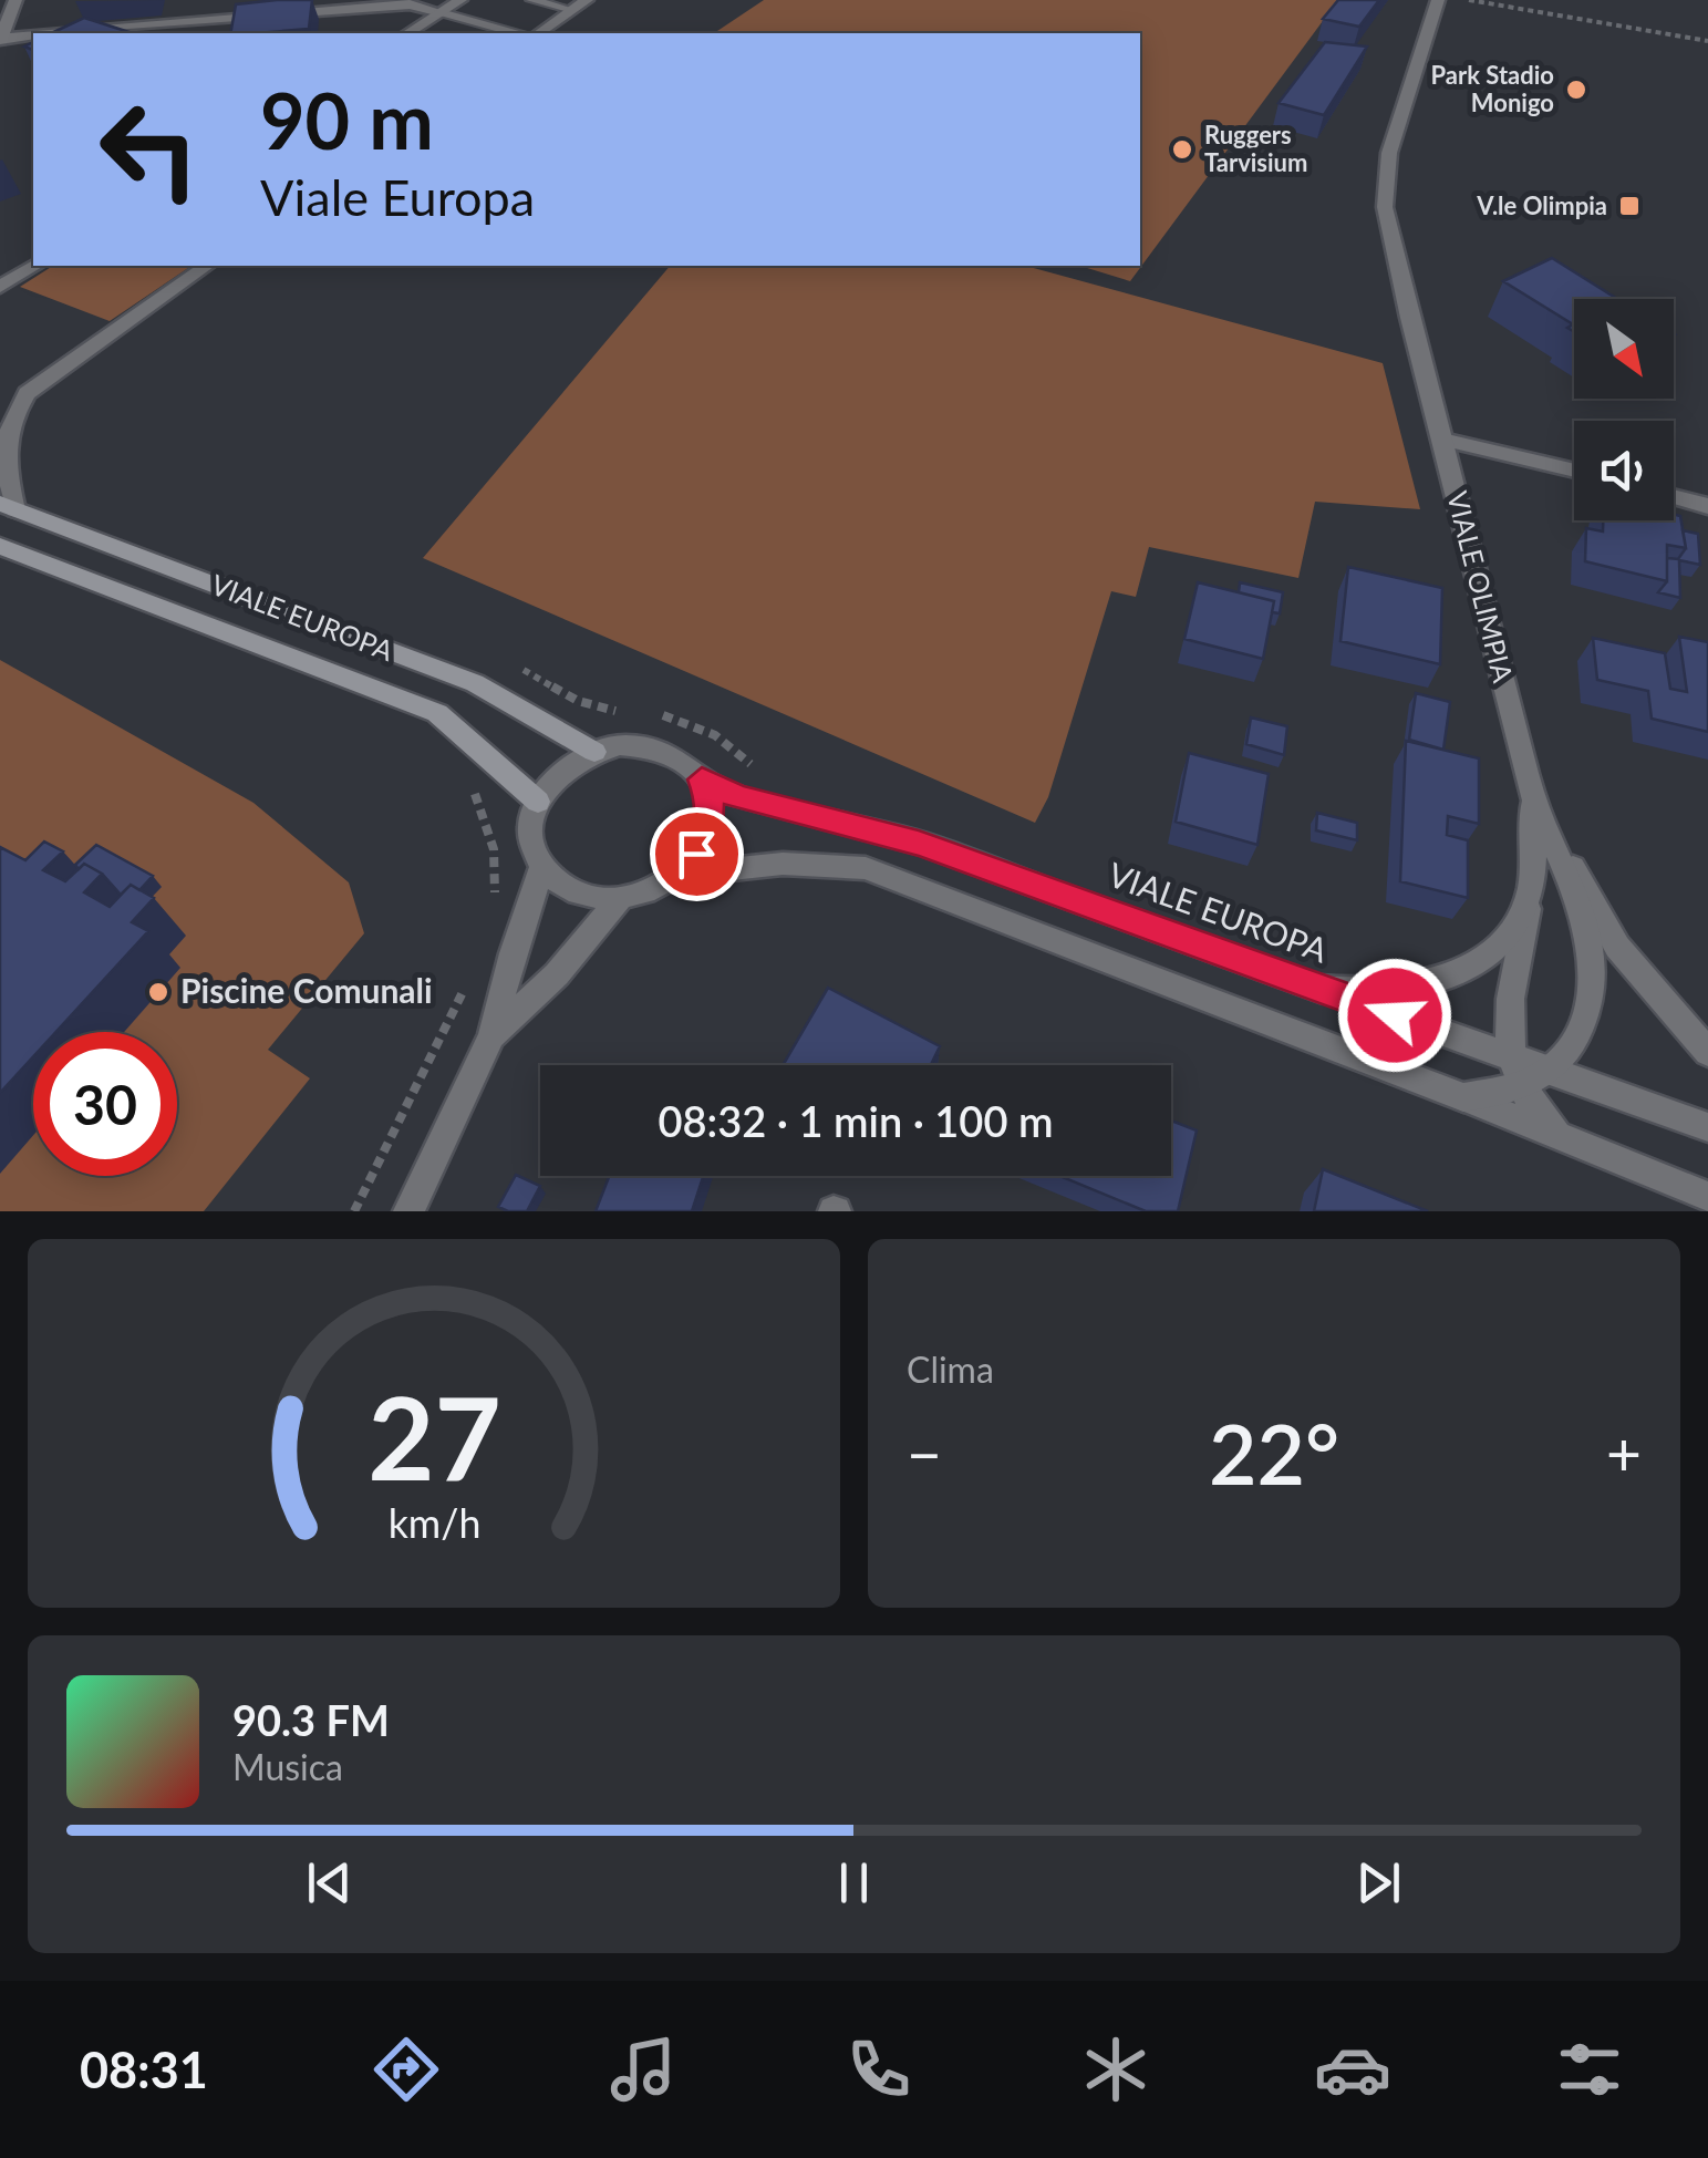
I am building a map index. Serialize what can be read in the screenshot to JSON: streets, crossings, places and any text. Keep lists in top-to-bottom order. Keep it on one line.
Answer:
{"streets":{"main road":["VIALE EUROPA"],"street":["VIALE OLIMPIA"]},"crossings":[["VIALE OLIMPIA","VIALE EUROPA"]],"places":{"other":["Park Stadio Monigo","Ruggers Tarvisium","Piscine Comunali"],"transit":["V.le Olimpia"]},"north":"bottom right","page":{"turn":["90 m","Viale Europa"],"limit":"30","trip":"08:32 · 1 min · 100 m","tile":"Clima","heat":["−","22°","+"],"song":["90.3 FM","Musica"],"tabs":"08:31","gauge":["27","km/h"]}}
